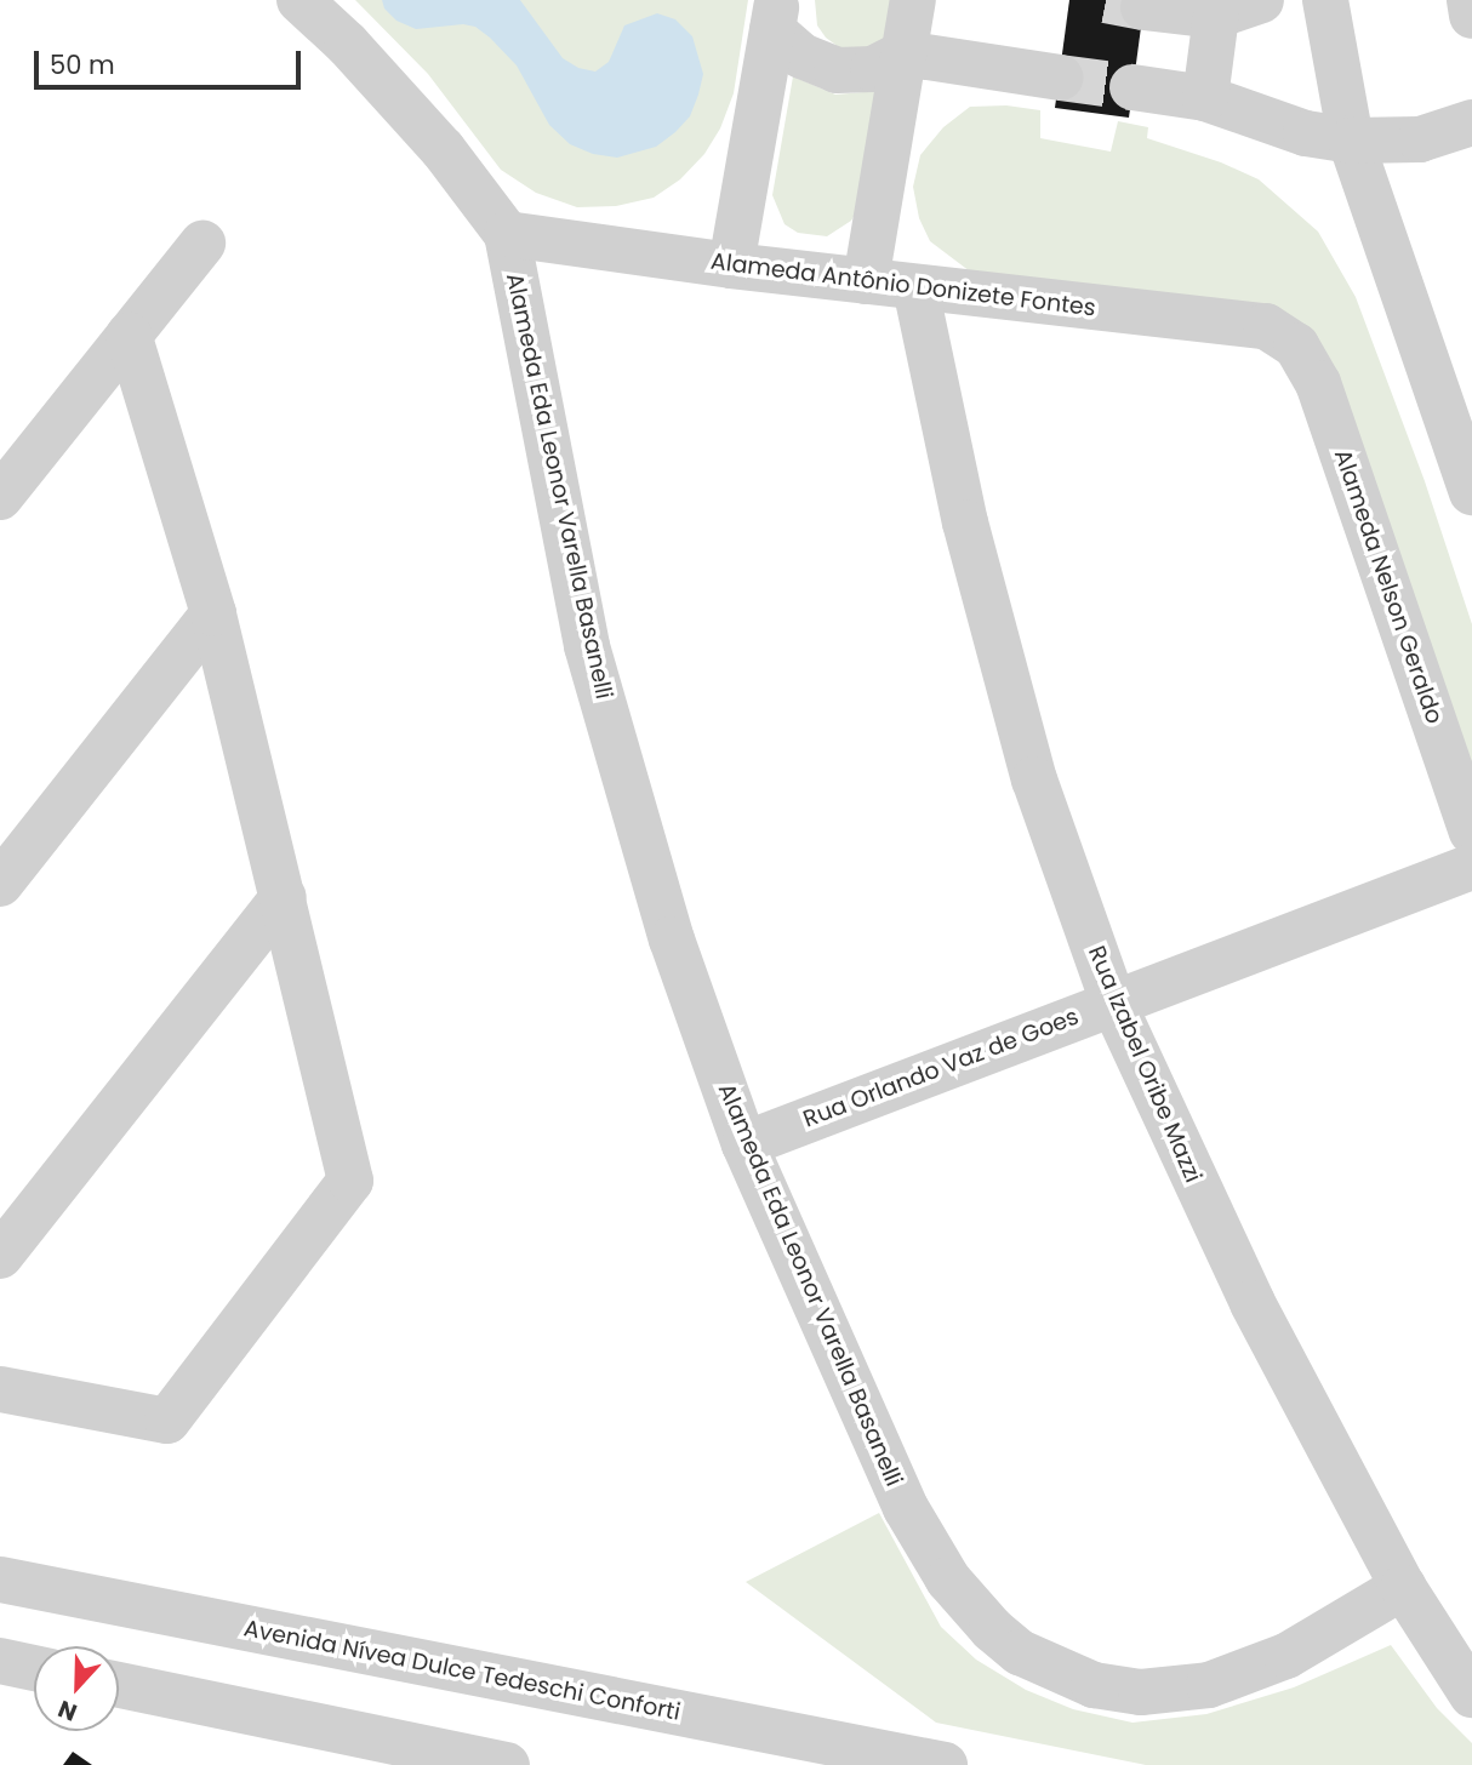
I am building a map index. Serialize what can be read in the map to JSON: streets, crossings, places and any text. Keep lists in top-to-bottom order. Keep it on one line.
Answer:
{"streets":{"street":["Alameda Antônio Donizete Fontes","Alameda Eda Leonor Varella Basanelli","Alameda Nelson Geraldo","Rua Izabel Oribe Mazzi","Rua Orlando Vaz de Goes","Avenida Nívea Dulce Tedeschi Conforti"]},"crossings":[["Alameda Antônio Donizete Fontes","Alameda Eda Leonor Varella Basanelli"],["Alameda Antônio Donizete Fontes","Alameda Nelson Geraldo"],["Alameda Antônio Donizete Fontes","Rua Izabel Oribe Mazzi"],["Alameda Eda Leonor Varella Basanelli","Rua Izabel Oribe Mazzi"],["Alameda Eda Leonor Varella Basanelli","Rua Orlando Vaz de Goes"],["Rua Izabel Oribe Mazzi","Rua Orlando Vaz de Goes"]],"scale_bar":"50 m","north":"bottom"}
